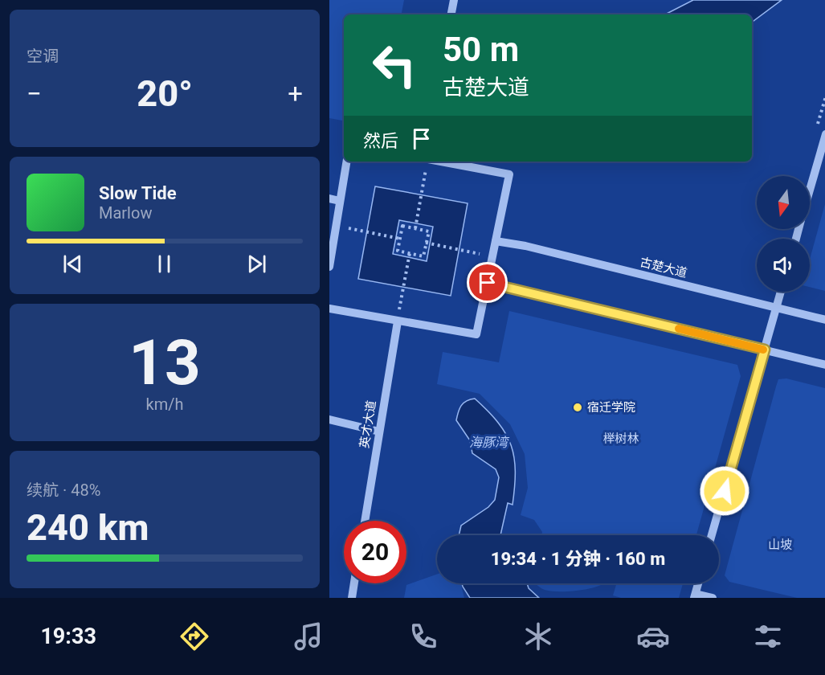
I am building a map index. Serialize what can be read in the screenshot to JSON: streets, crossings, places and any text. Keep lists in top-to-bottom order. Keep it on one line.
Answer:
{"streets":{"lane":["古楚大道","英才大道"]},"water":["海豚湾"],"parks":["榉树林","山坡"],"places":["宿迁学院"],"north":"bottom","page":{"tile":["空调",["13","km/h"],["续航 · 48%","240 km"]],"turn":["50 m","古楚大道"],"heat":["−","20°","+"],"then":"然后","song":["Slow Tide","Marlow"],"limit":"20","trip":"19:34 · 1 分钟 · 160 m","tabs":"19:33"}}
